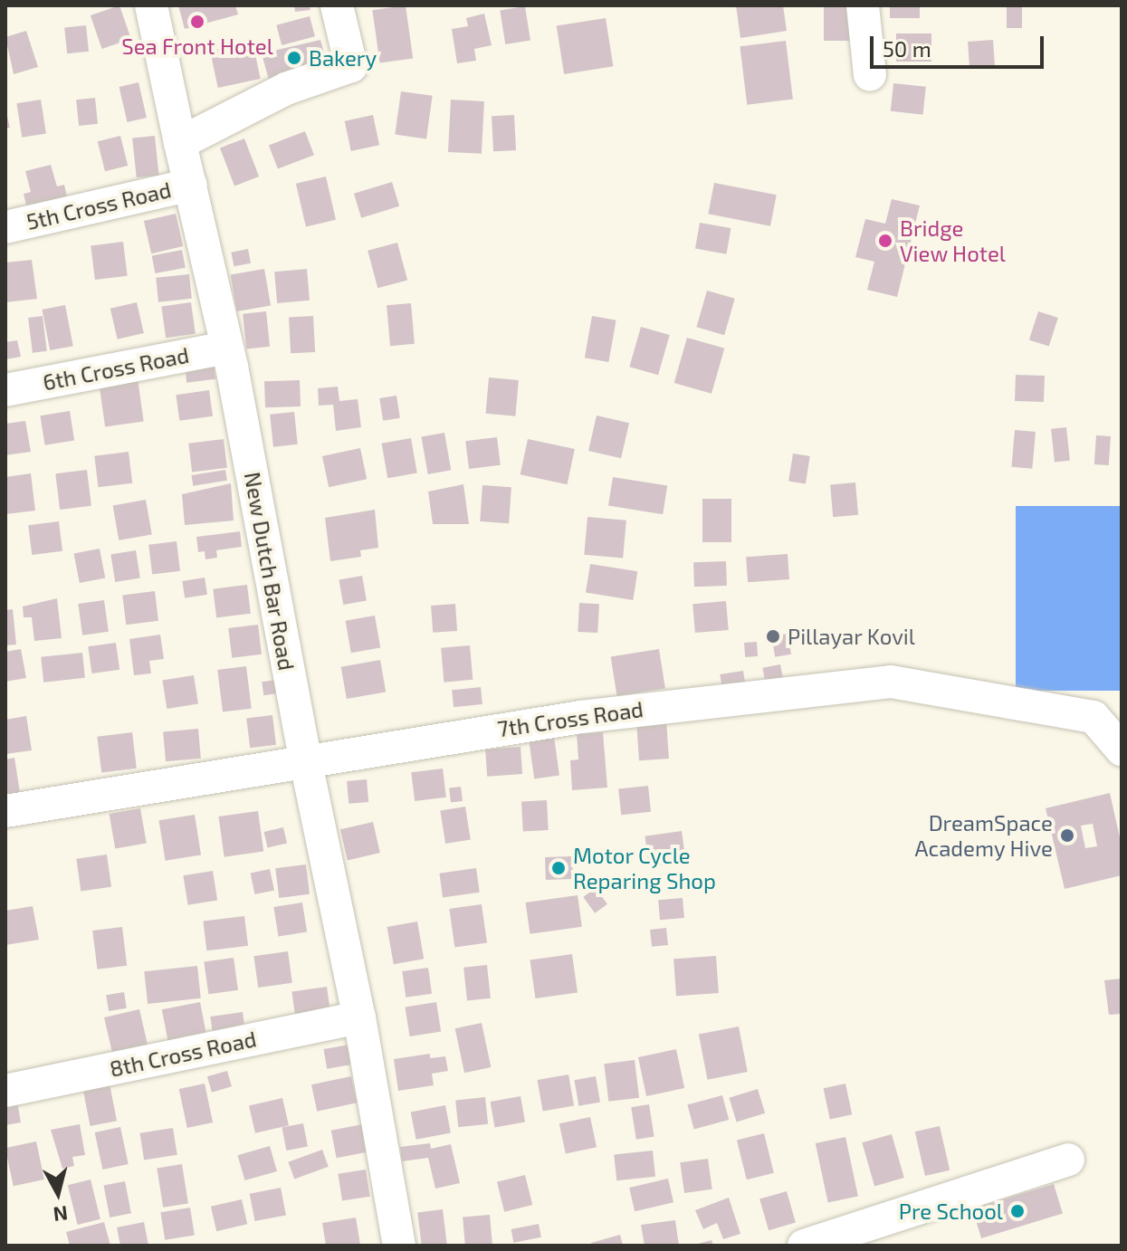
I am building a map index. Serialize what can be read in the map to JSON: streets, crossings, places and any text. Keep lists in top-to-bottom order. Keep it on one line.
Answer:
{"streets":{"street":["5th Cross Road","6th Cross Road","New Dutch Bar Road","7th Cross Road","8th Cross Road"]},"crossings":[["5th Cross Road","New Dutch Bar Road"],["6th Cross Road","New Dutch Bar Road"],["New Dutch Bar Road","7th Cross Road"],["New Dutch Bar Road","8th Cross Road"]],"places":["Sea Front Hotel","Bakery","Bridge View Hotel","Pillayar Kovil","DreamSpace Academy Hive","Motor Cycle Reparing Shop","Pre School"],"scale_bar":"50 m","north":"bottom"}
